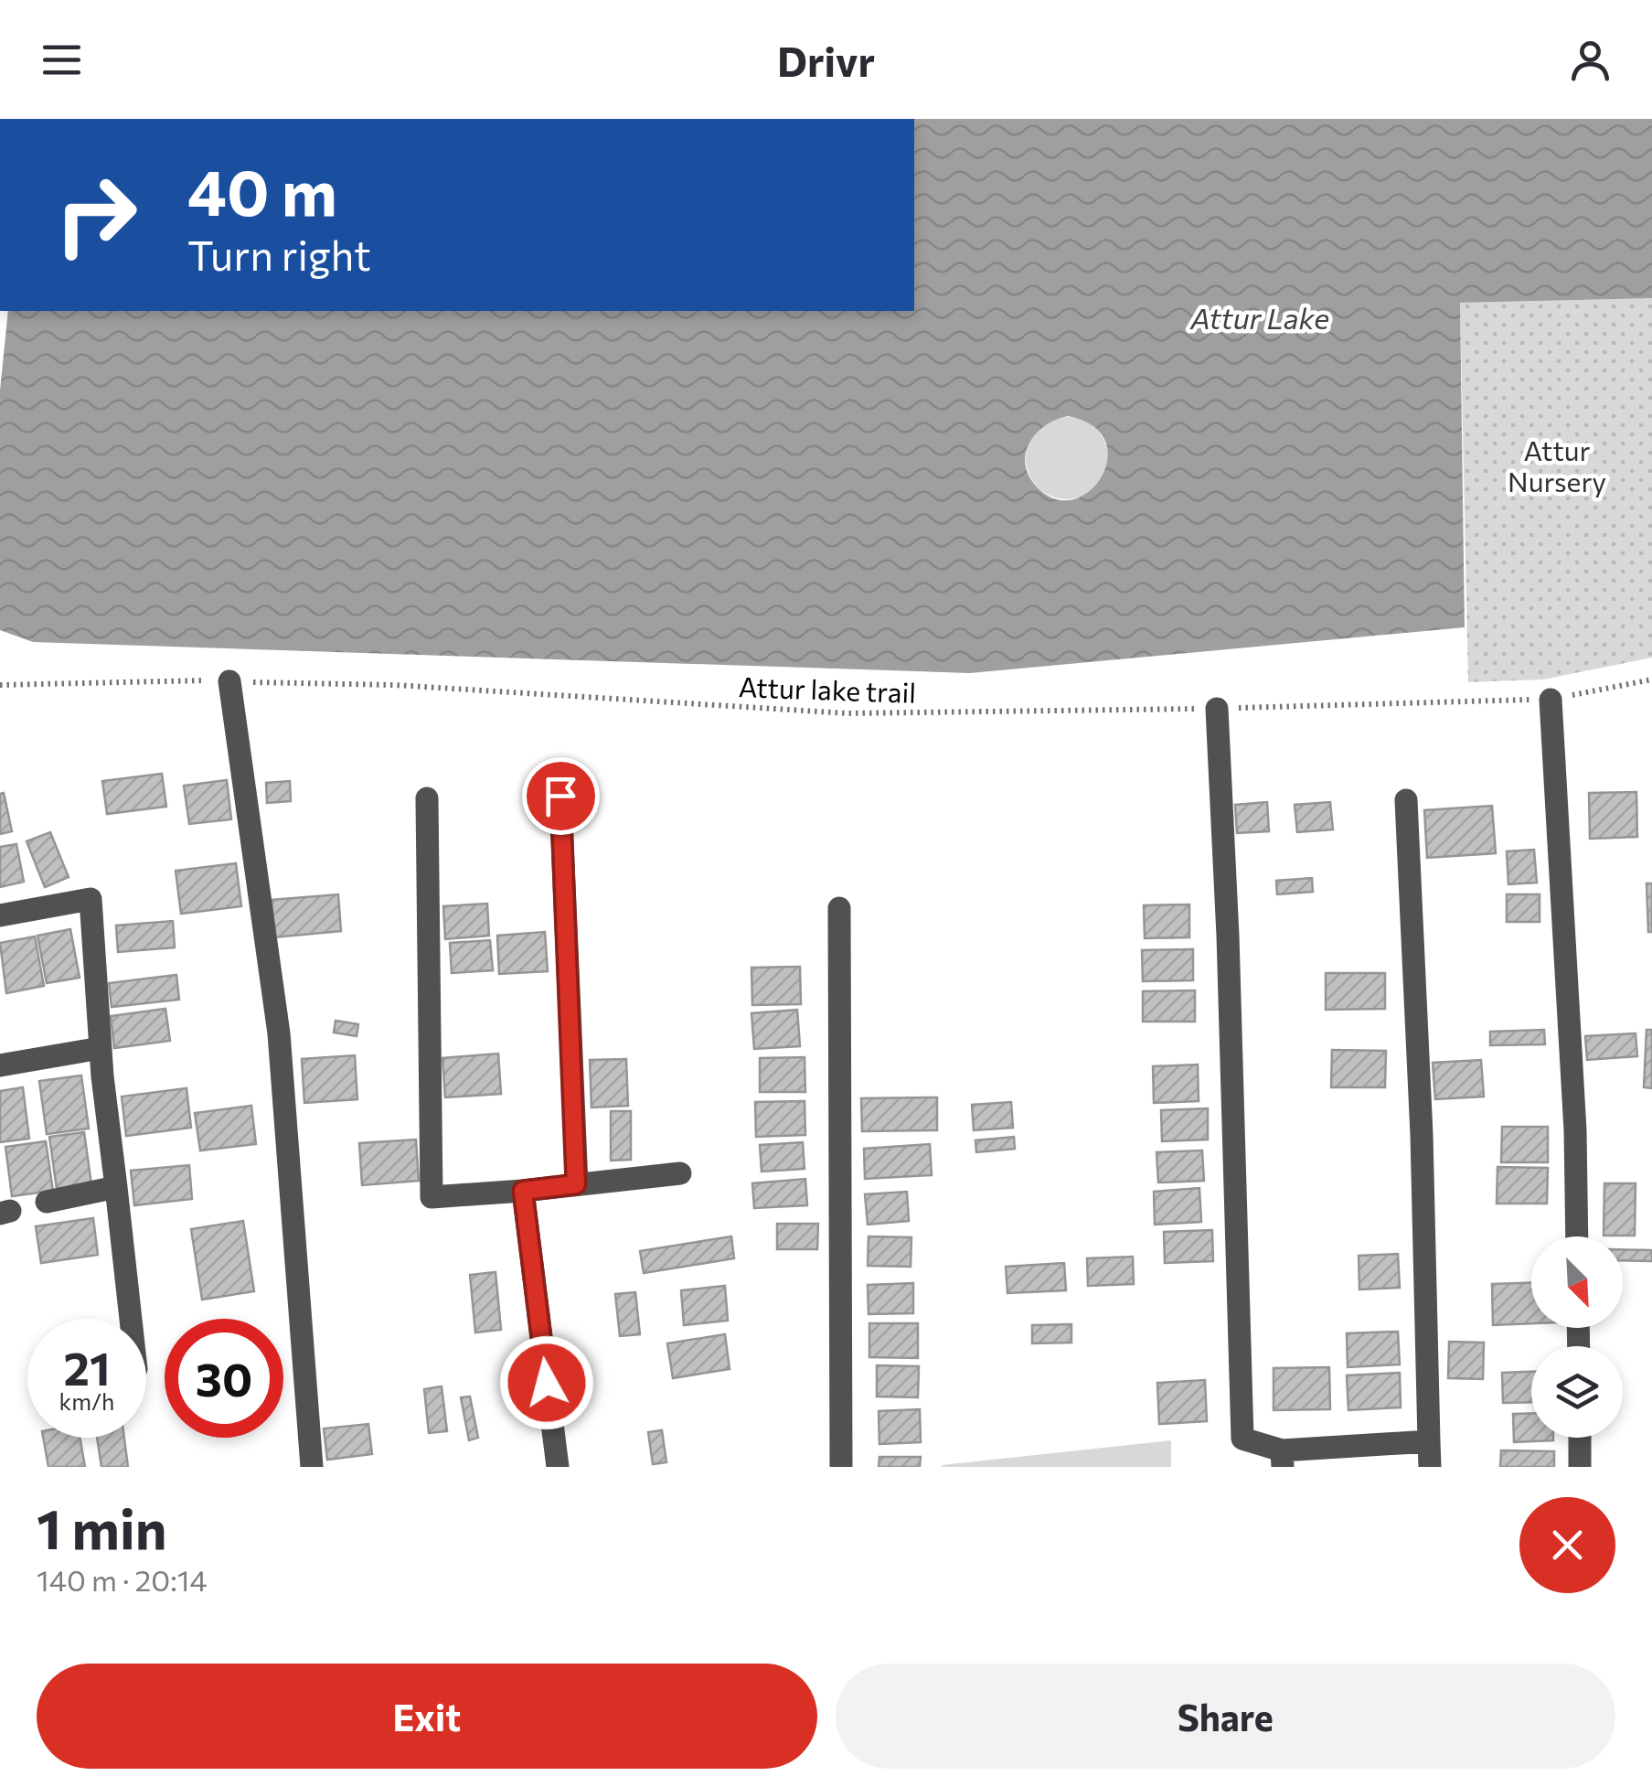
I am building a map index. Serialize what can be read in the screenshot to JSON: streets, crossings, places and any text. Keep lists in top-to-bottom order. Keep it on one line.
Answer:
{"streets":{"path":["Attur lake trail"]},"water":["Attur Lake"],"parks":["Attur Nursery"],"north":"bottom right","page":{"header":"Drivr","turn":["40 m","Turn right"],"speed":"21 km/h","limit":"30","heading":["1 min","140 m · 20:14"],"buttons":["Exit","Share"]}}
